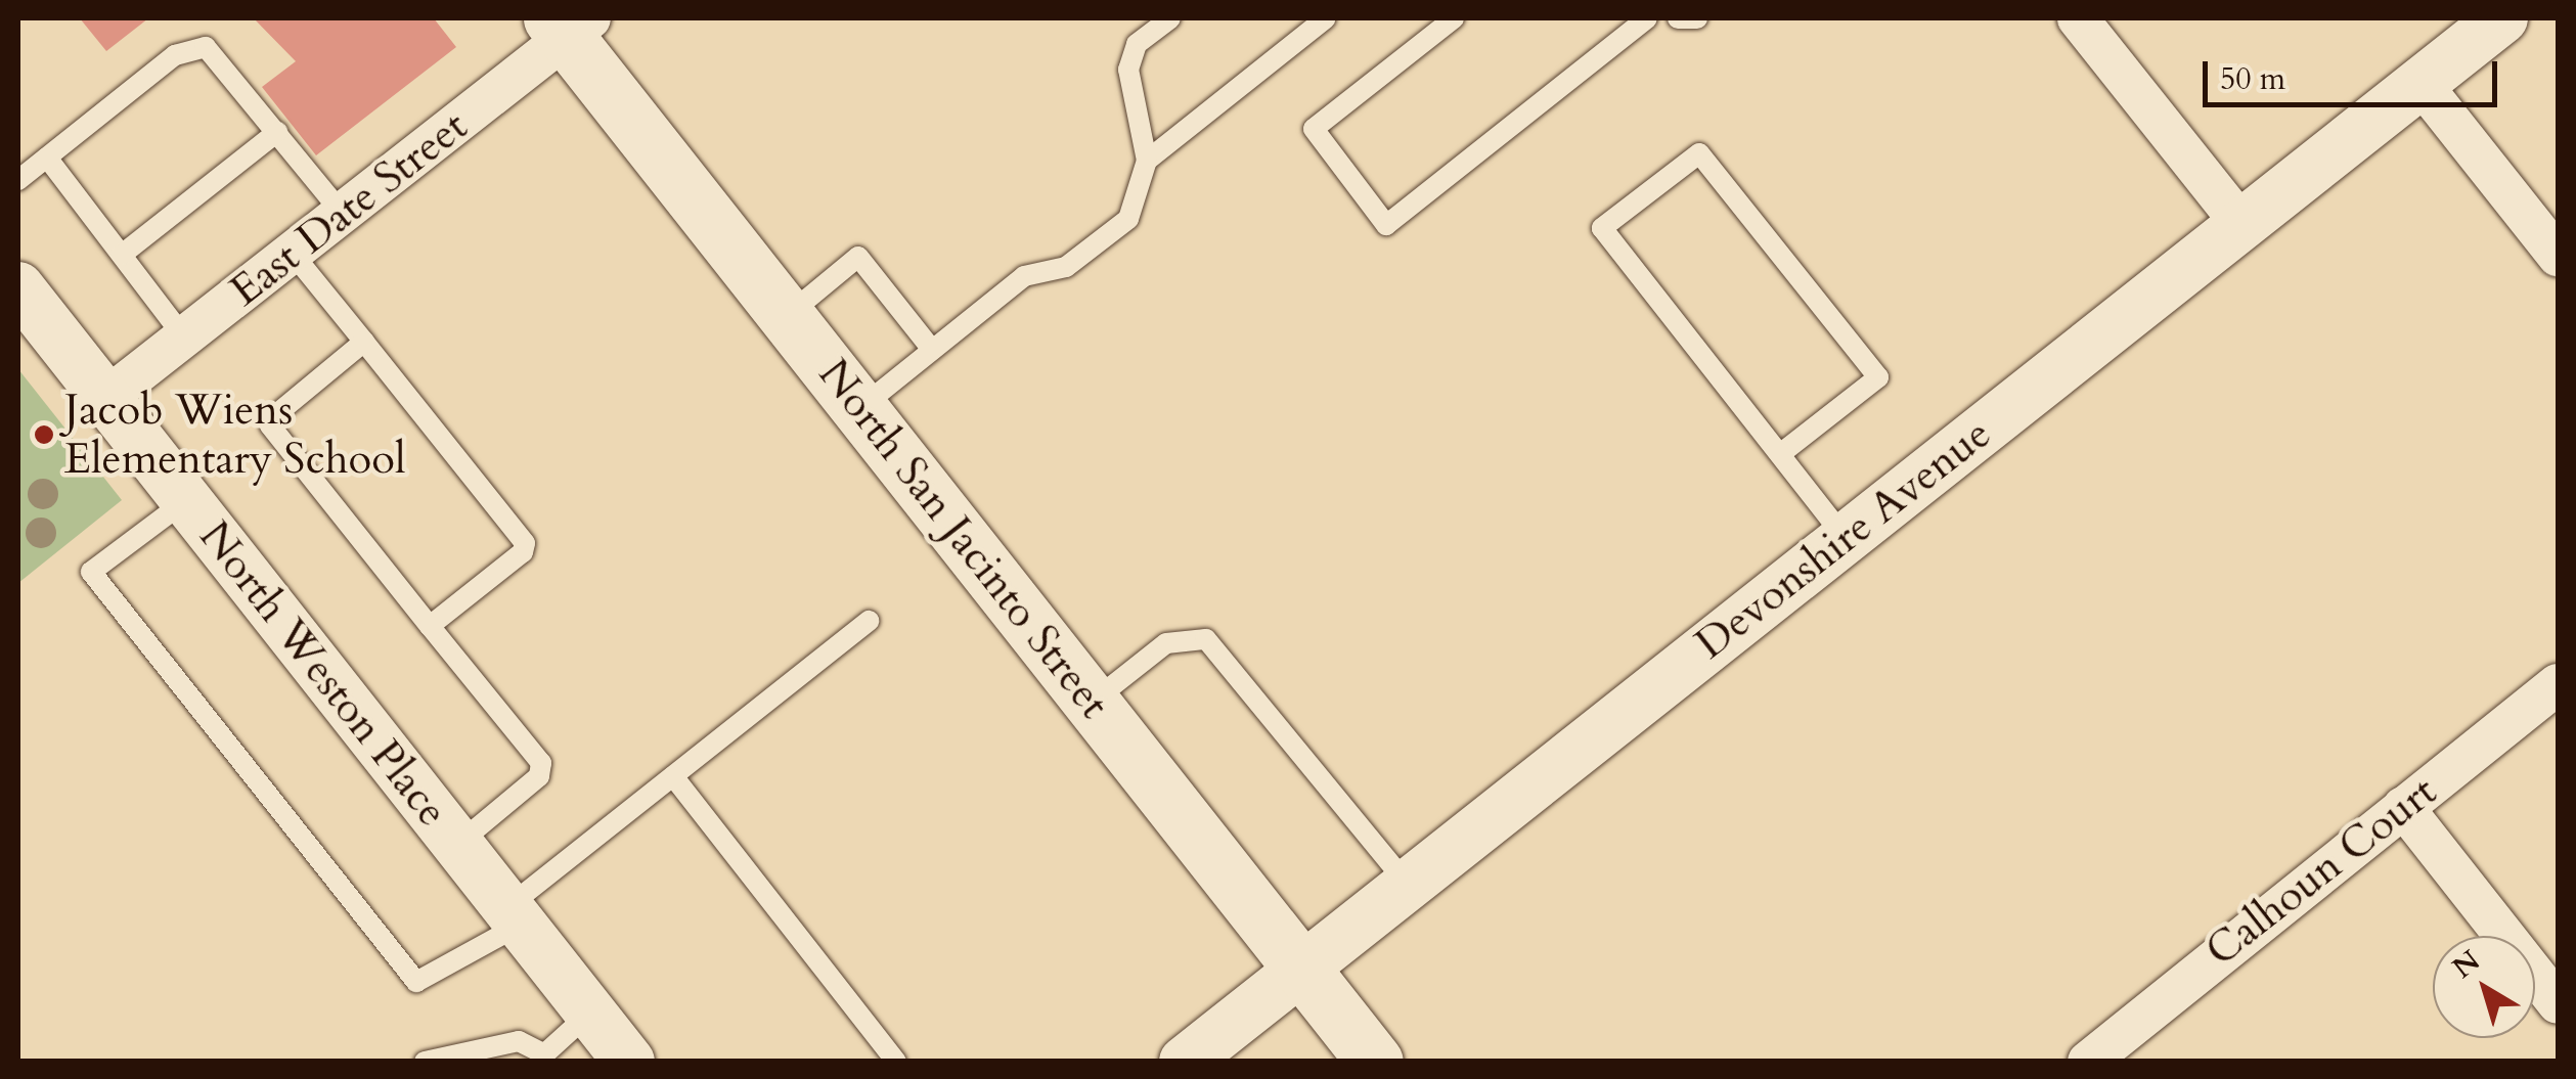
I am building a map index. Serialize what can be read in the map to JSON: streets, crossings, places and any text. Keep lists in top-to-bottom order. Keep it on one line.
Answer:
{"streets":{"main road":["North San Jacinto Street"],"street":["East Date Street","Devonshire Avenue","North Weston Place","Calhoun Court"]},"crossings":[["East Date Street","North San Jacinto Street"],["East Date Street","North Weston Place"],["North San Jacinto Street","Devonshire Avenue"]],"places":["Jacob Wiens Elementary School"],"scale_bar":"50 m","north":"top left"}
